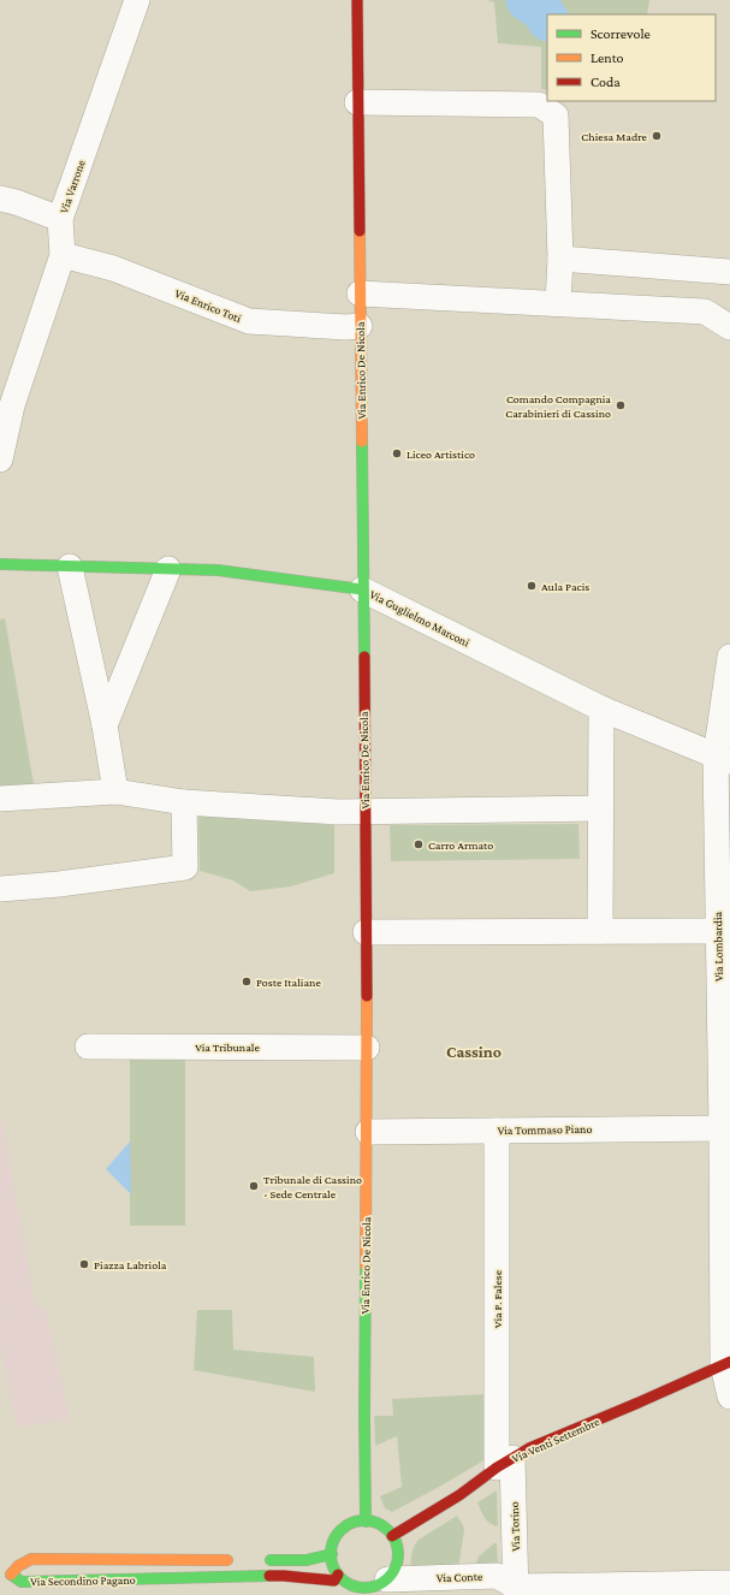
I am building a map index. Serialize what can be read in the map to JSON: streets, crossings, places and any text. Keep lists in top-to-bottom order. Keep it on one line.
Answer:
{"streets":{"street":["Via Varrone","Via Enrico Toti","Via Enrico De Nicola","Via Guglielmo Marconi","Via Lombardia","Via Tribunale","Via Tommaso Piano","Via P. Falese","Via Venti Settembre","Via Torino","Via Conte","Via Secondino Pagano"]},"crossings":[["Via Varrone","Via Enrico Toti"],["Via Enrico Toti","Via Enrico De Nicola"],["Via Enrico De Nicola","Via Guglielmo Marconi"],["Via Enrico De Nicola","Via Tribunale"],["Via Enrico De Nicola","Via Tommaso Piano"],["Via Enrico De Nicola","Via Venti Settembre"],["Via Enrico De Nicola","Via Conte"],["Via Enrico De Nicola","Via Secondino Pagano"],["Via Guglielmo Marconi","Via Lombardia"],["Via Lombardia","Via Tommaso Piano"],["Via Lombardia","Via Venti Settembre"],["Via Tommaso Piano","Via P. Falese"],["Via P. Falese","Via Venti Settembre"],["Via P. Falese","Via Torino"],["Via Venti Settembre","Via Torino"],["Via Venti Settembre","Via Conte"],["Via Venti Settembre","Via Secondino Pagano"],["Via Torino","Via Conte"],["Via Conte","Via Secondino Pagano"]],"districts":["Cassino"],"places":["Chiesa Madre","Comando Compagnia Carabinieri di Cassino","Liceo Artistico","Aula Pacis","Carro Armato","Poste Italiane","Tribunale di Cassino - Sede Centrale","Piazza Labriola"],"legend":["Scorrevole","Lento","Coda"]}
